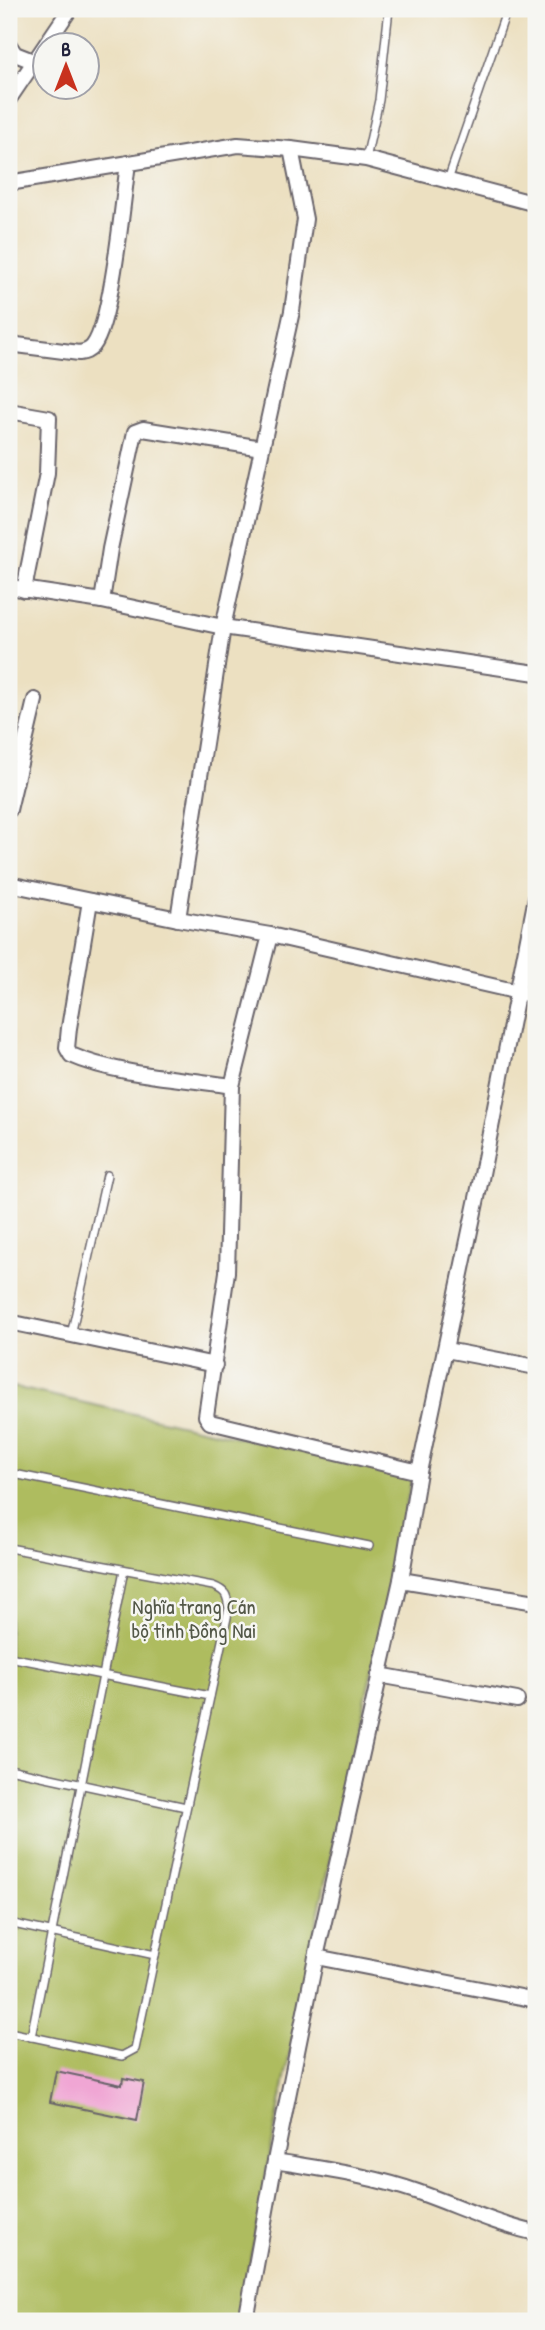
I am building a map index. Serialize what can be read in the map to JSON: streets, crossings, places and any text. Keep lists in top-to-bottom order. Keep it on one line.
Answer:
{"parks":["Nghĩa trang Cán bộ tỉnh Đồng Nai"],"north":"top"}
